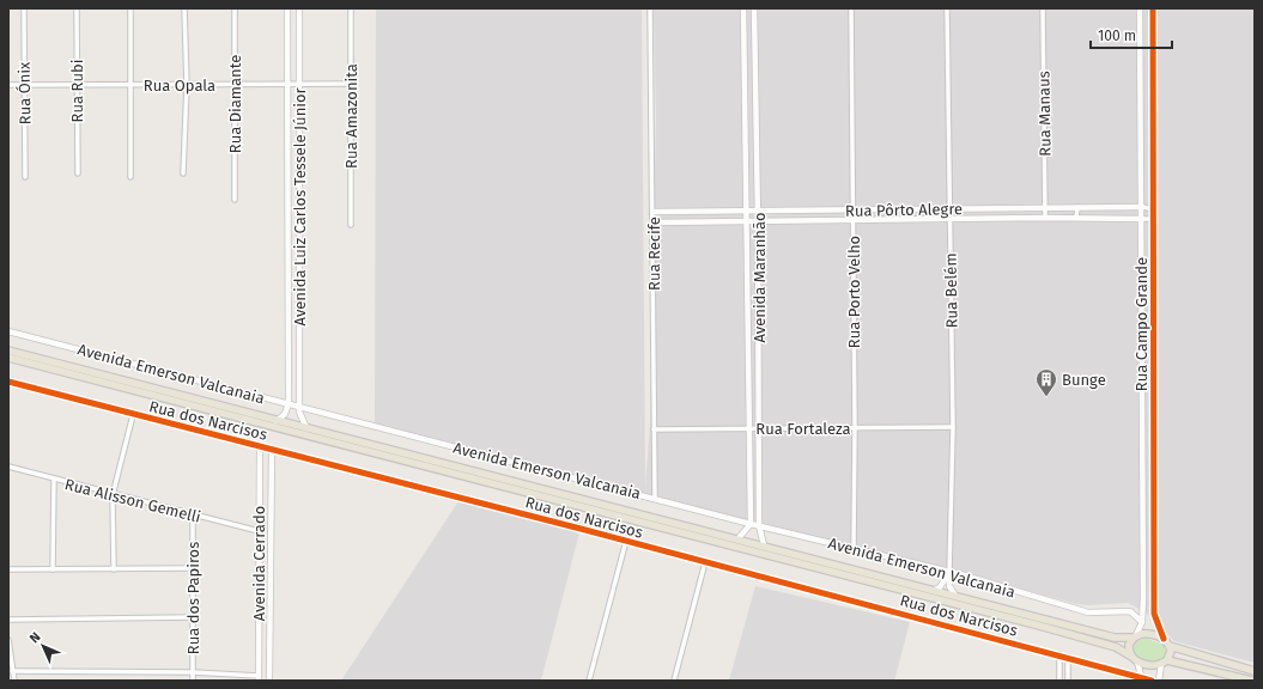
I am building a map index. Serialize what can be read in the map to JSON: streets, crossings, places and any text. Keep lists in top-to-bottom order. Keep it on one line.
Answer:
{"streets":{"street":["Rua Opala","Rua Rubi","Rua Ónix","Rua Diamante","Rua Manaus","Rua Amazonita","Avenida Luiz Carlos Tessele Júnior","Rua Pôrto Alegre","Rua Recife","Avenida Maranhão","Rua Belém","Rua Porto Velho","Rua Campo Grande","Avenida Emerson Valcanaia","Rua dos Narcisos","Rua Fortaleza","Rua Alisson Gemelli","Avenida Cerrado","Rua dos Papiros"]},"crossings":[["Rua Opala","Rua Rubi"],["Rua Opala","Rua Ónix"],["Rua Opala","Rua Diamante"],["Rua Opala","Rua Amazonita"],["Rua Opala","Avenida Luiz Carlos Tessele Júnior"],["Rua Manaus","Rua Pôrto Alegre"],["Avenida Luiz Carlos Tessele Júnior","Avenida Emerson Valcanaia"],["Rua Pôrto Alegre","Rua Recife"],["Rua Pôrto Alegre","Avenida Maranhão"],["Rua Pôrto Alegre","Rua Belém"],["Rua Pôrto Alegre","Rua Porto Velho"],["Rua Pôrto Alegre","Rua Campo Grande"],["Rua Recife","Avenida Emerson Valcanaia"],["Rua Recife","Rua Fortaleza"],["Avenida Maranhão","Avenida Emerson Valcanaia"],["Avenida Maranhão","Rua Fortaleza"],["Rua Belém","Avenida Emerson Valcanaia"],["Rua Belém","Rua Fortaleza"],["Rua Porto Velho","Avenida Emerson Valcanaia"],["Rua Porto Velho","Rua Fortaleza"],["Rua Campo Grande","Avenida Emerson Valcanaia"],["Rua dos Narcisos","Avenida Cerrado"],["Rua Alisson Gemelli","Avenida Cerrado"],["Rua Alisson Gemelli","Rua dos Papiros"]],"places":{"building":["Bunge"]},"scale_bar":"100 m","north":"top left"}
